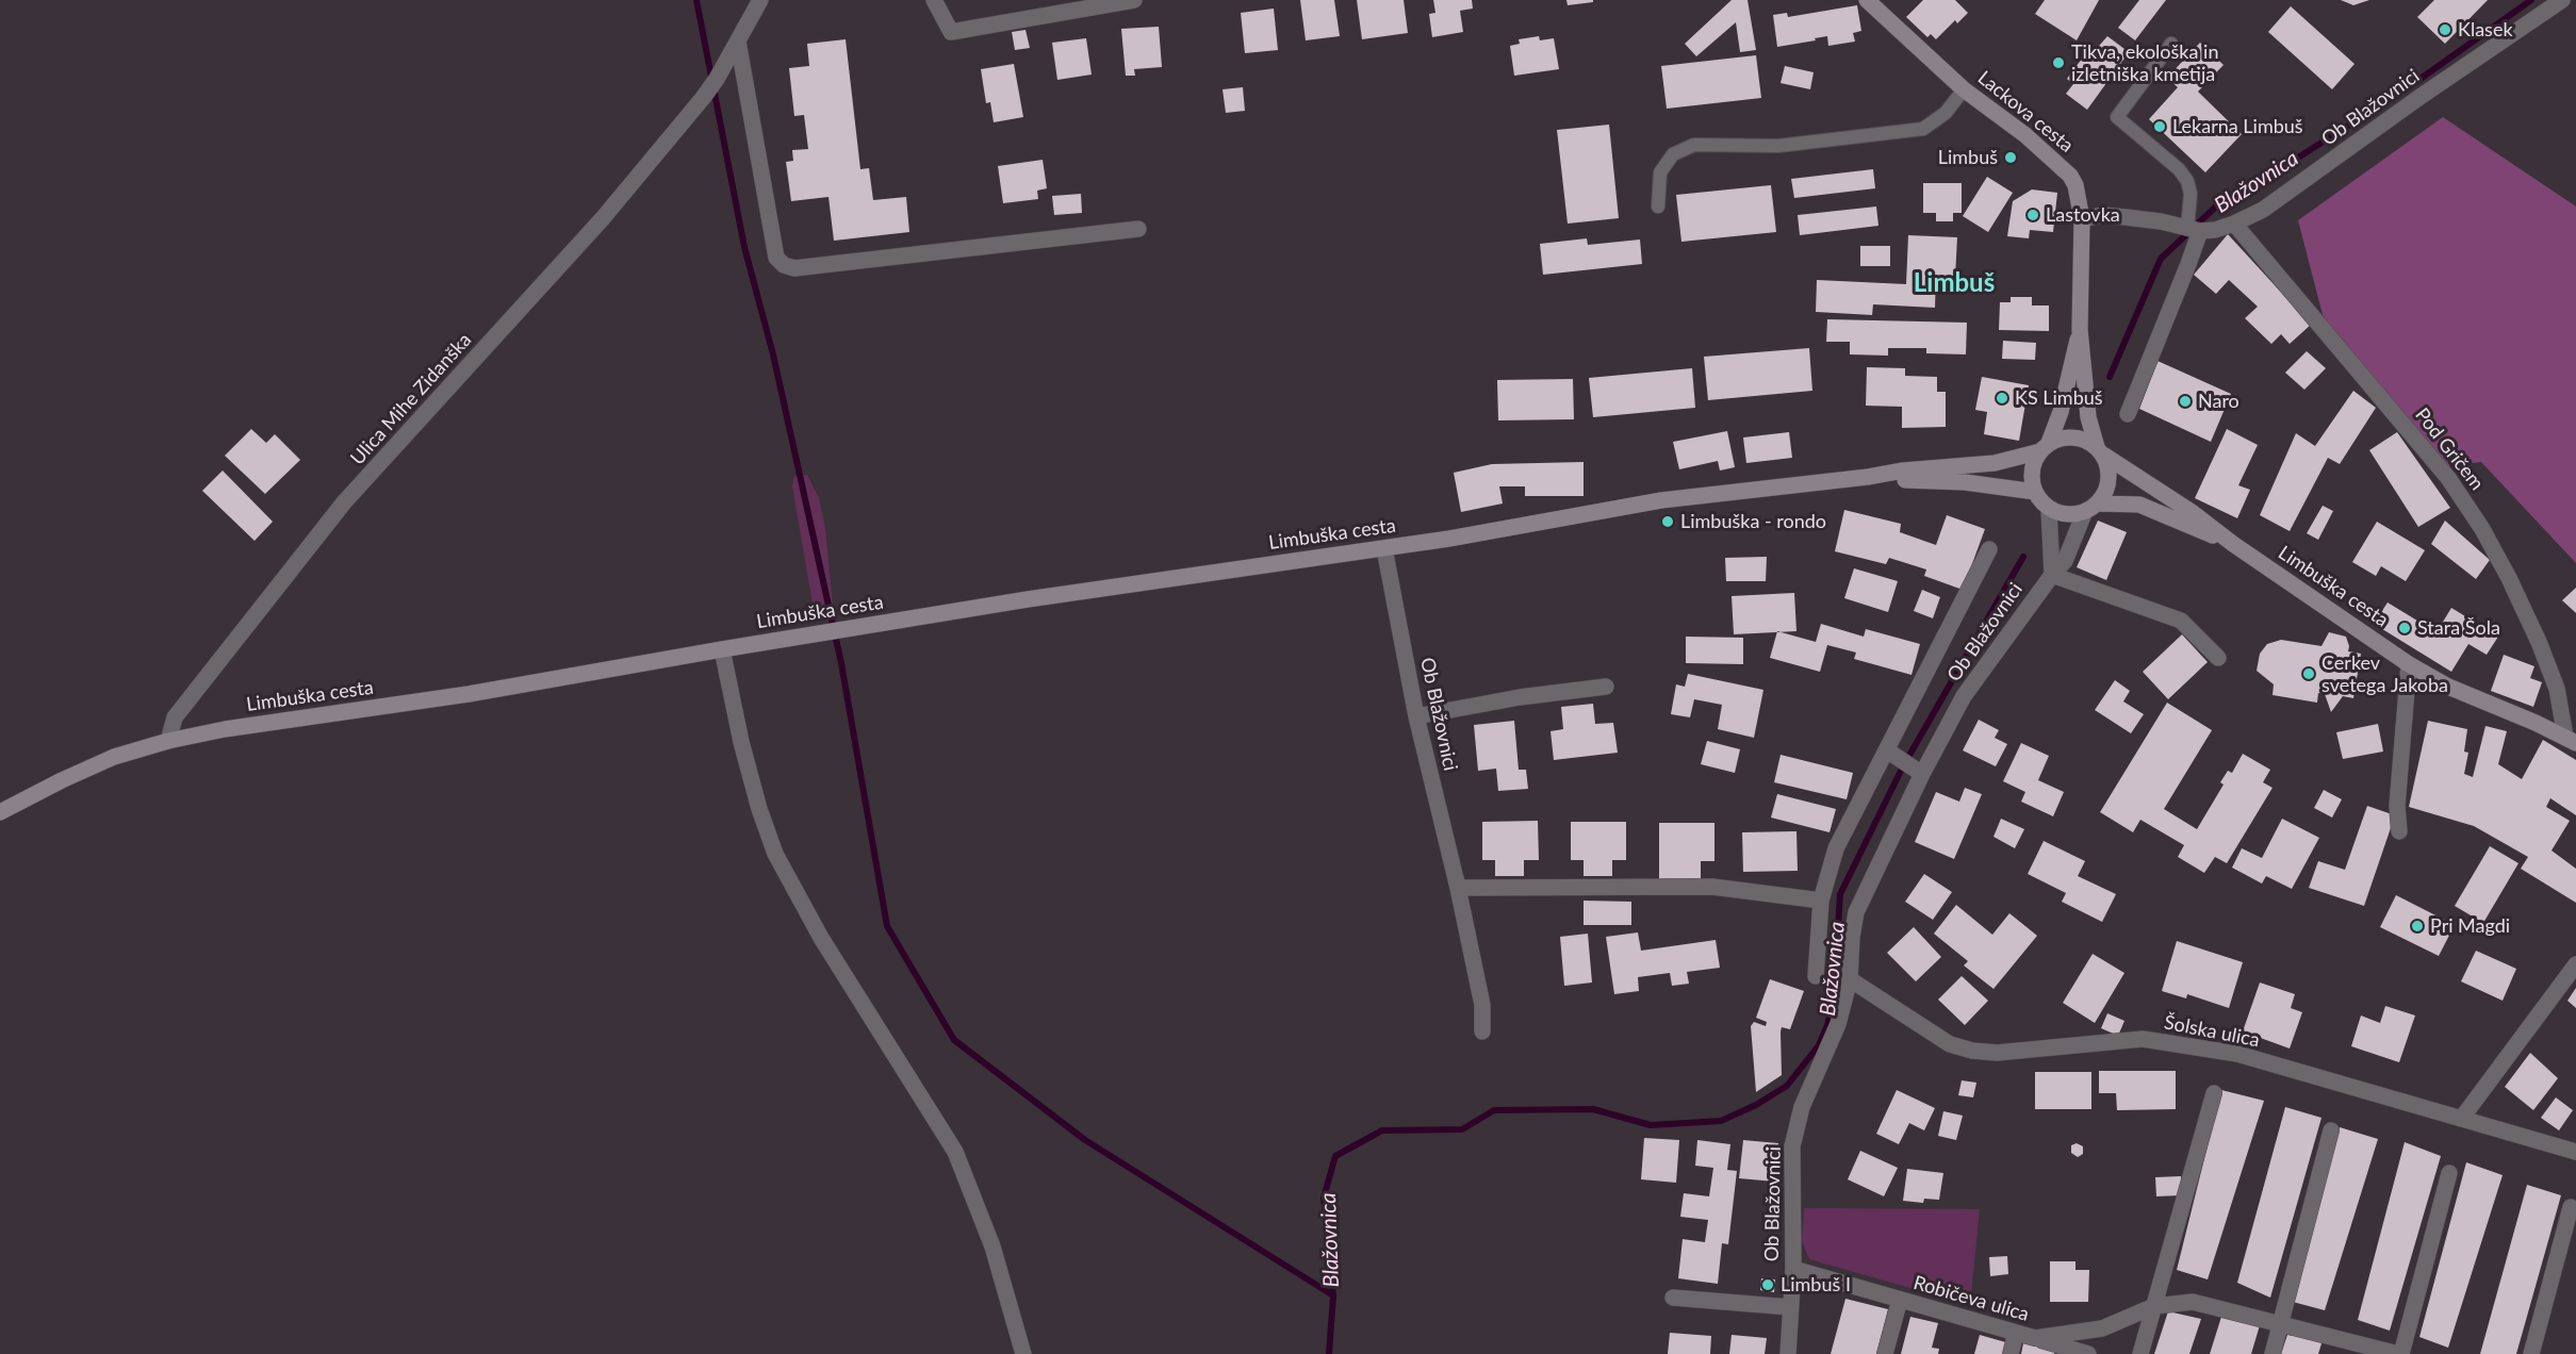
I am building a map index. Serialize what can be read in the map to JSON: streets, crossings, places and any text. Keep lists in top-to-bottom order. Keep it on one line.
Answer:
{"streets":{"main road":["Lackova cesta","Limbuška cesta"],"street":["Ob Blažovnici","Ulica Mihe Zidanška","Pod Gričem","Šolska ulica","Robičeva ulica"]},"crossings":[["Ob Blažovnici","Pod Gričem"],["Ob Blažovnici","Limbuška cesta"],["Ob Blažovnici","Šolska ulica"],["Ob Blažovnici","Robičeva ulica"],["Ulica Mihe Zidanška","Limbuška cesta"],["Pod Gričem","Limbuška cesta"]],"districts":["Limbuš"],"water":["Blažovnica"],"places":["Klasek","Tikva, ekološka in izletniška kmetija","Lekarna Limbuš","Limbuš","Lastovka","KS Limbuš","Naro","Limbuška - rondo","Stara Šola","Cerkev svetega Jakoba","Pri Magdi","Limbuš I"]}
